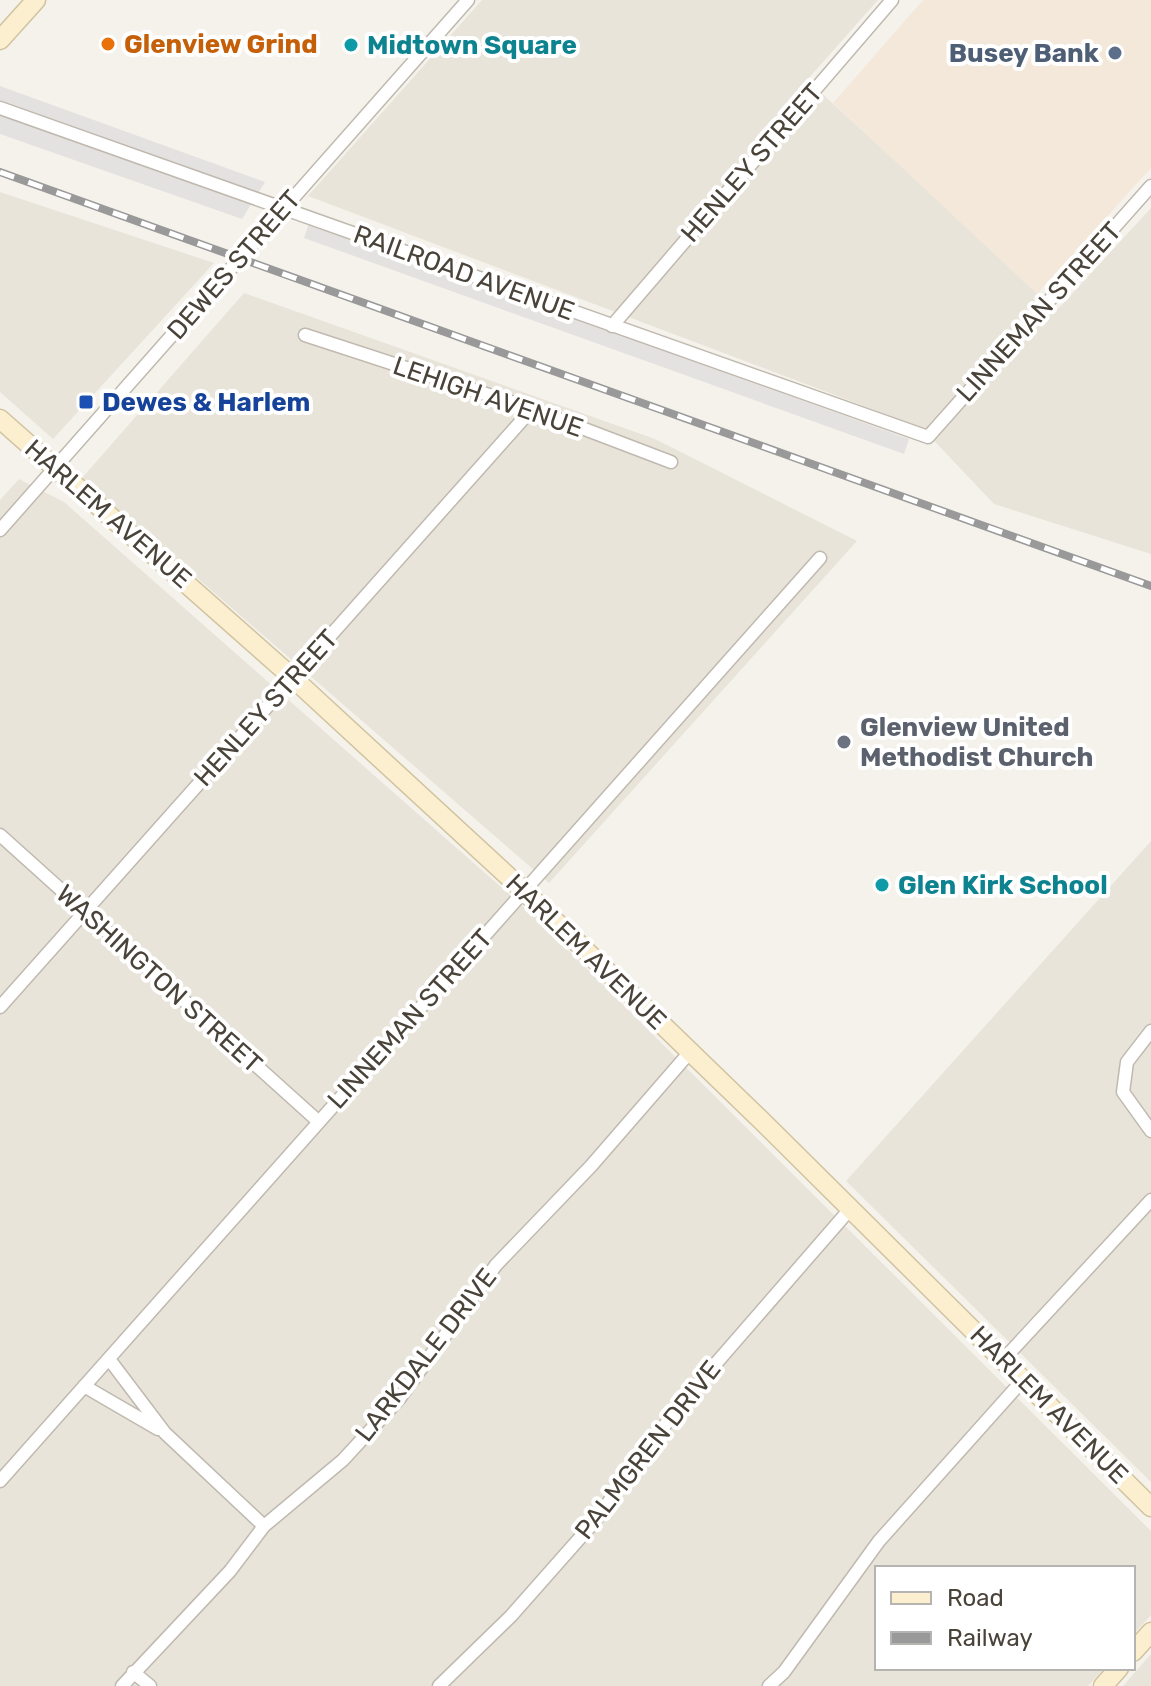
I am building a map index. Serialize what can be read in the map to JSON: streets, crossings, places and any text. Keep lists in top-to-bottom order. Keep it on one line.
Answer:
{"streets":{"main road":["HARLEM AVENUE"],"street":["HENLEY STREET","DEWES STREET","RAILROAD AVENUE","LINNEMAN STREET","LEHIGH AVENUE","WASHINGTON STREET","LARKDALE DRIVE","PALMGREN DRIVE"]},"crossings":[["HENLEY STREET","RAILROAD AVENUE"],["HENLEY STREET","LEHIGH AVENUE"],["HENLEY STREET","HARLEM AVENUE"],["HENLEY STREET","WASHINGTON STREET"],["DEWES STREET","RAILROAD AVENUE"],["DEWES STREET","HARLEM AVENUE"],["RAILROAD AVENUE","LINNEMAN STREET"],["LINNEMAN STREET","HARLEM AVENUE"],["LINNEMAN STREET","WASHINGTON STREET"],["HARLEM AVENUE","LARKDALE DRIVE"],["HARLEM AVENUE","PALMGREN DRIVE"]],"places":{"other":["Glenview Grind","Midtown Square","Busey Bank","Glenview United Methodist Church","Glen Kirk School"],"transit":["Dewes & Harlem"]},"legend":["Road","Railway"]}
